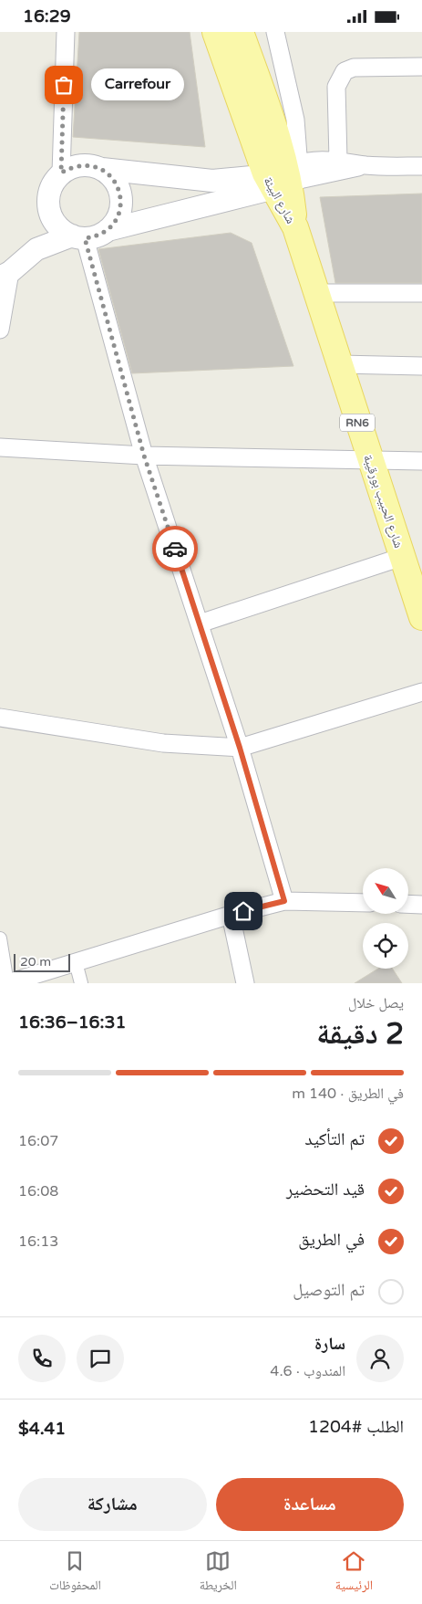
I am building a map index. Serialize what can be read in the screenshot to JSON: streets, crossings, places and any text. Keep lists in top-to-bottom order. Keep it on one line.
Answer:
{"streets":{"main road":["شارع البيئة","RN6","شارع الحبيب بورقيبة"]},"crossings":[["شارع البيئة","شارع الحبيب بورقيبة"]],"places":["Carrefour"],"scale_bar":"20 m","north":"top left","page":{"status":"16:29","bubble":"Carrefour","scale":"20 m","heading":["2 دقيقة","يصل خلال","16:31–16:36"],"panel":["سارة","المندوب · 4.6","الطلب #1204","$4.41"],"bar":"في الطريق · 140 m","list":[["تم التأكيد","16:07"],["قيد التحضير","16:08"],["في الطريق","16:13"],"تم التوصيل"],"buttons":["مساعدة","مشاركة"],"tabs":["الرئيسية","الخريطة","المحفوظات"]}}
